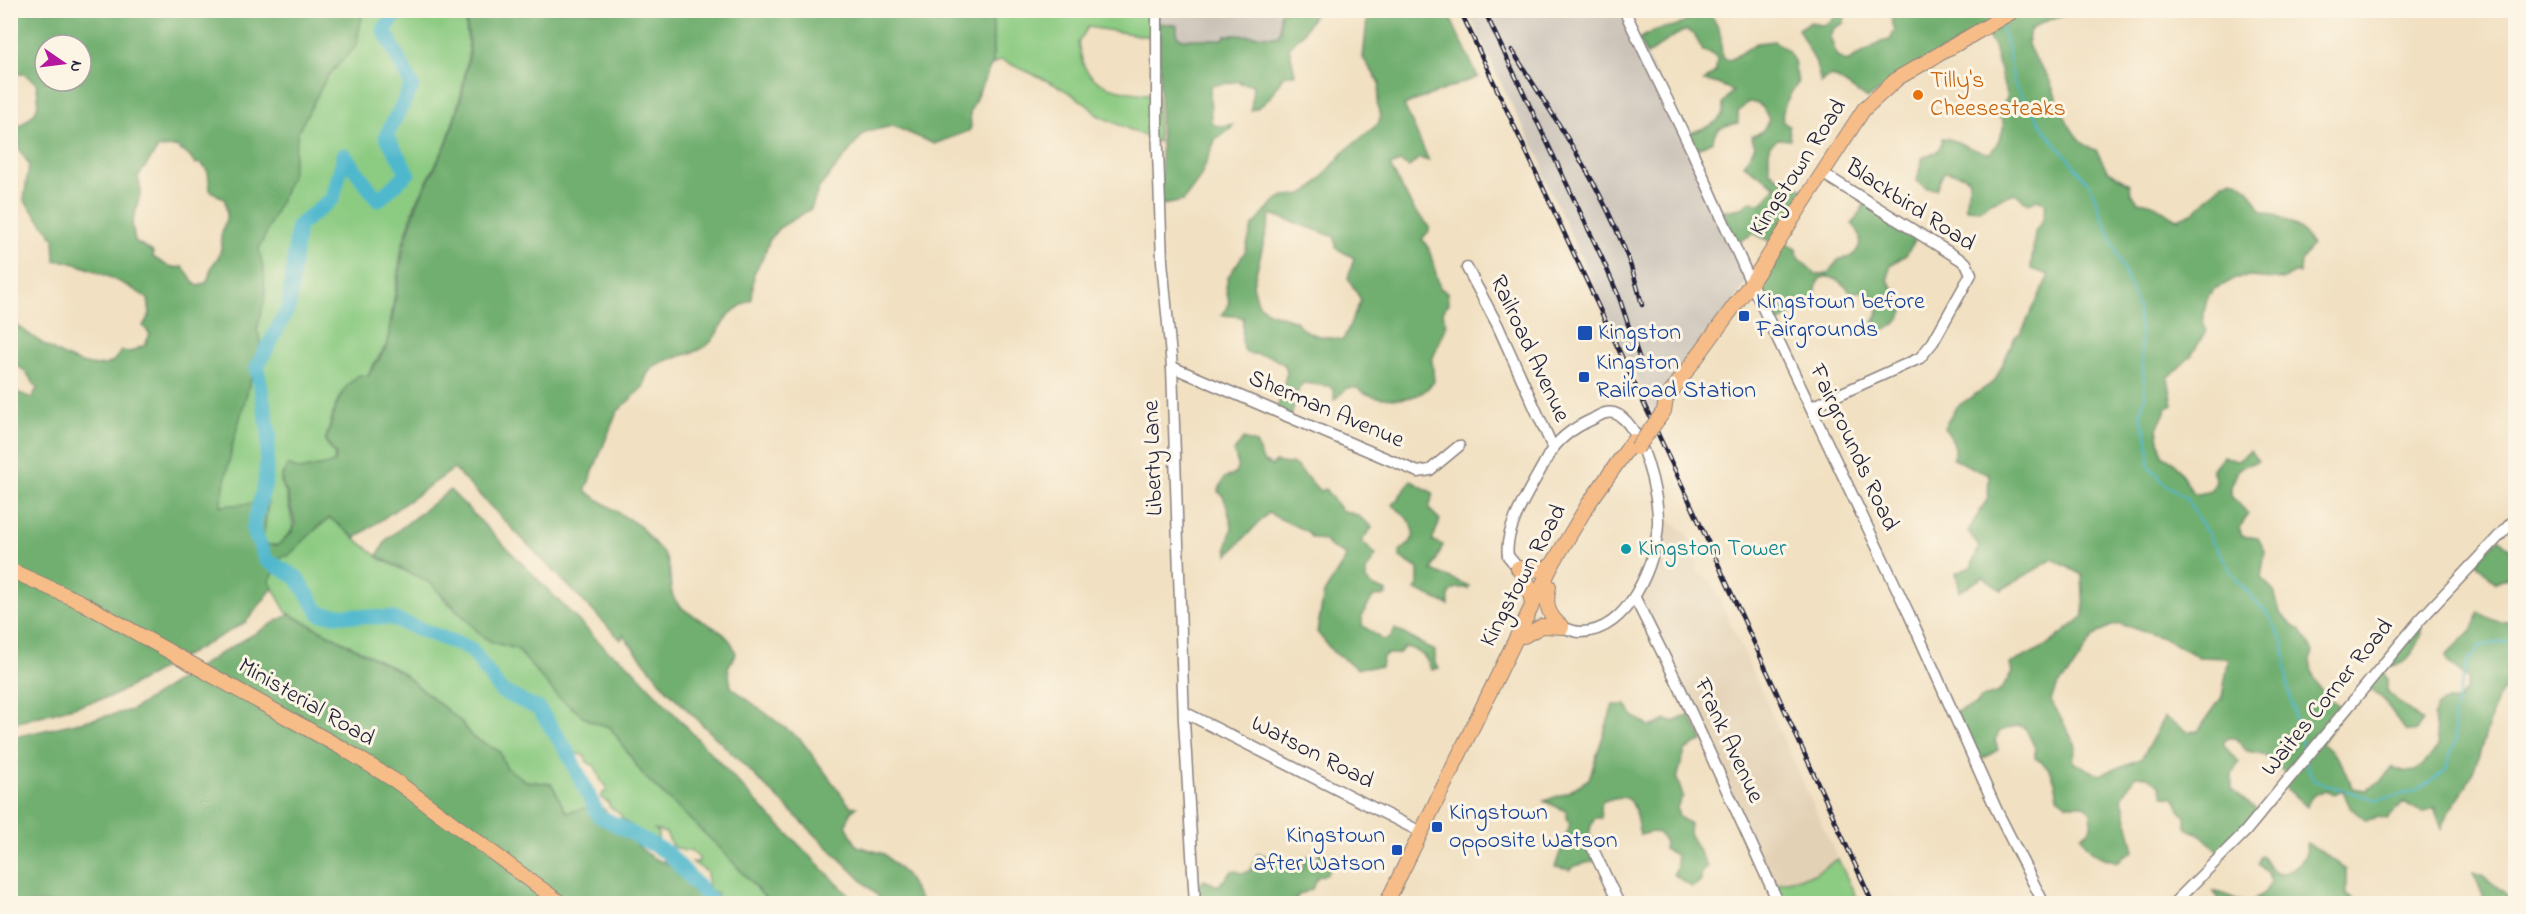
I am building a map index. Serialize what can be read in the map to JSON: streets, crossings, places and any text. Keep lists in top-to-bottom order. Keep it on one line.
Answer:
{"streets":{"main road":["Kingstown Road","Ministerial Road"],"street":["Blackbird Road","Railroad Avenue","Sherman Avenue","Fairgrounds Road","Liberty Lane","Waites Corner Road","Frank Avenue","Watson Road"]},"crossings":[["Kingstown Road","Blackbird Road"],["Kingstown Road","Fairgrounds Road"],["Kingstown Road","Watson Road"],["Blackbird Road","Fairgrounds Road"],["Sherman Avenue","Liberty Lane"],["Liberty Lane","Watson Road"]],"places":{"other":["Tilly's Cheesesteaks","Kingston Tower"],"transit":["Kingstown before Fairgrounds","Kingston","Kingston Railroad Station","Kingstown opposite Watson","Kingstown after Watson"]},"north":"right"}
